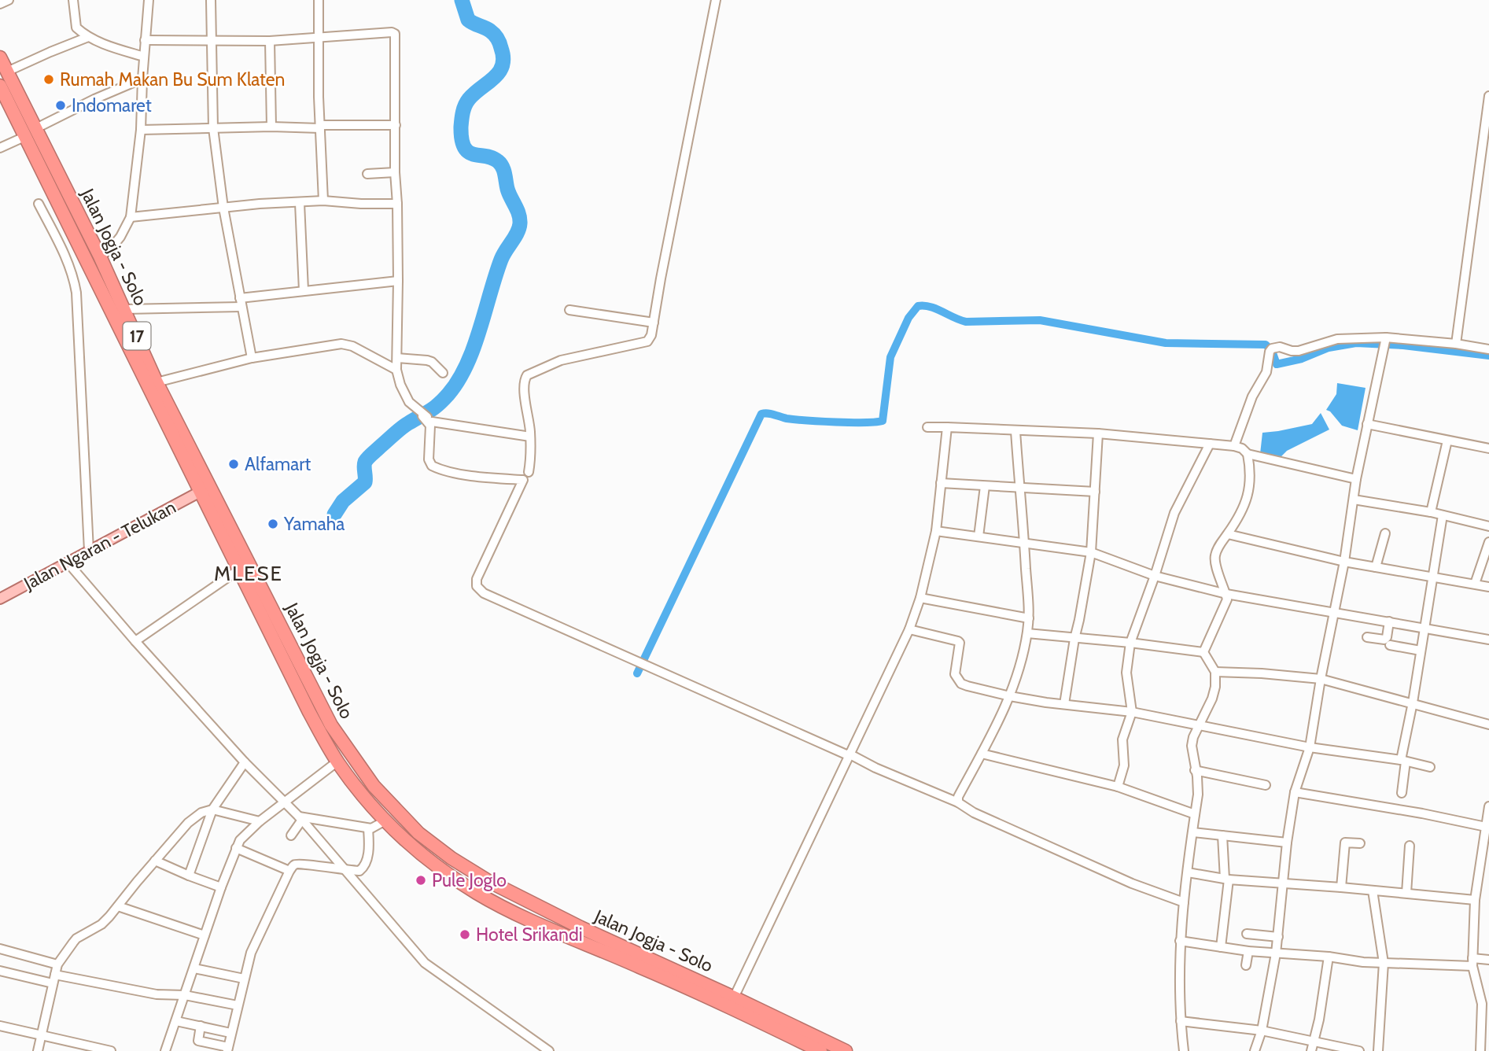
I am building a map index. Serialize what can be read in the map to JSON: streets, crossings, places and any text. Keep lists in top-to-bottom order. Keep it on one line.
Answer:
{"streets":{"highway":["Jalan Jogja - Solo","17"],"main road":["Jalan Ngaran - Telukan"]},"crossings":[["Jalan Jogja - Solo","17"],["Jalan Jogja - Solo","Jalan Ngaran - Telukan"],["17","Jalan Ngaran - Telukan"]],"districts":["MLESE"],"places":["Rumah Makan Bu Sum Klaten","Indomaret","Alfamart","Yamaha","Pule Joglo","Hotel Srikandi"]}
